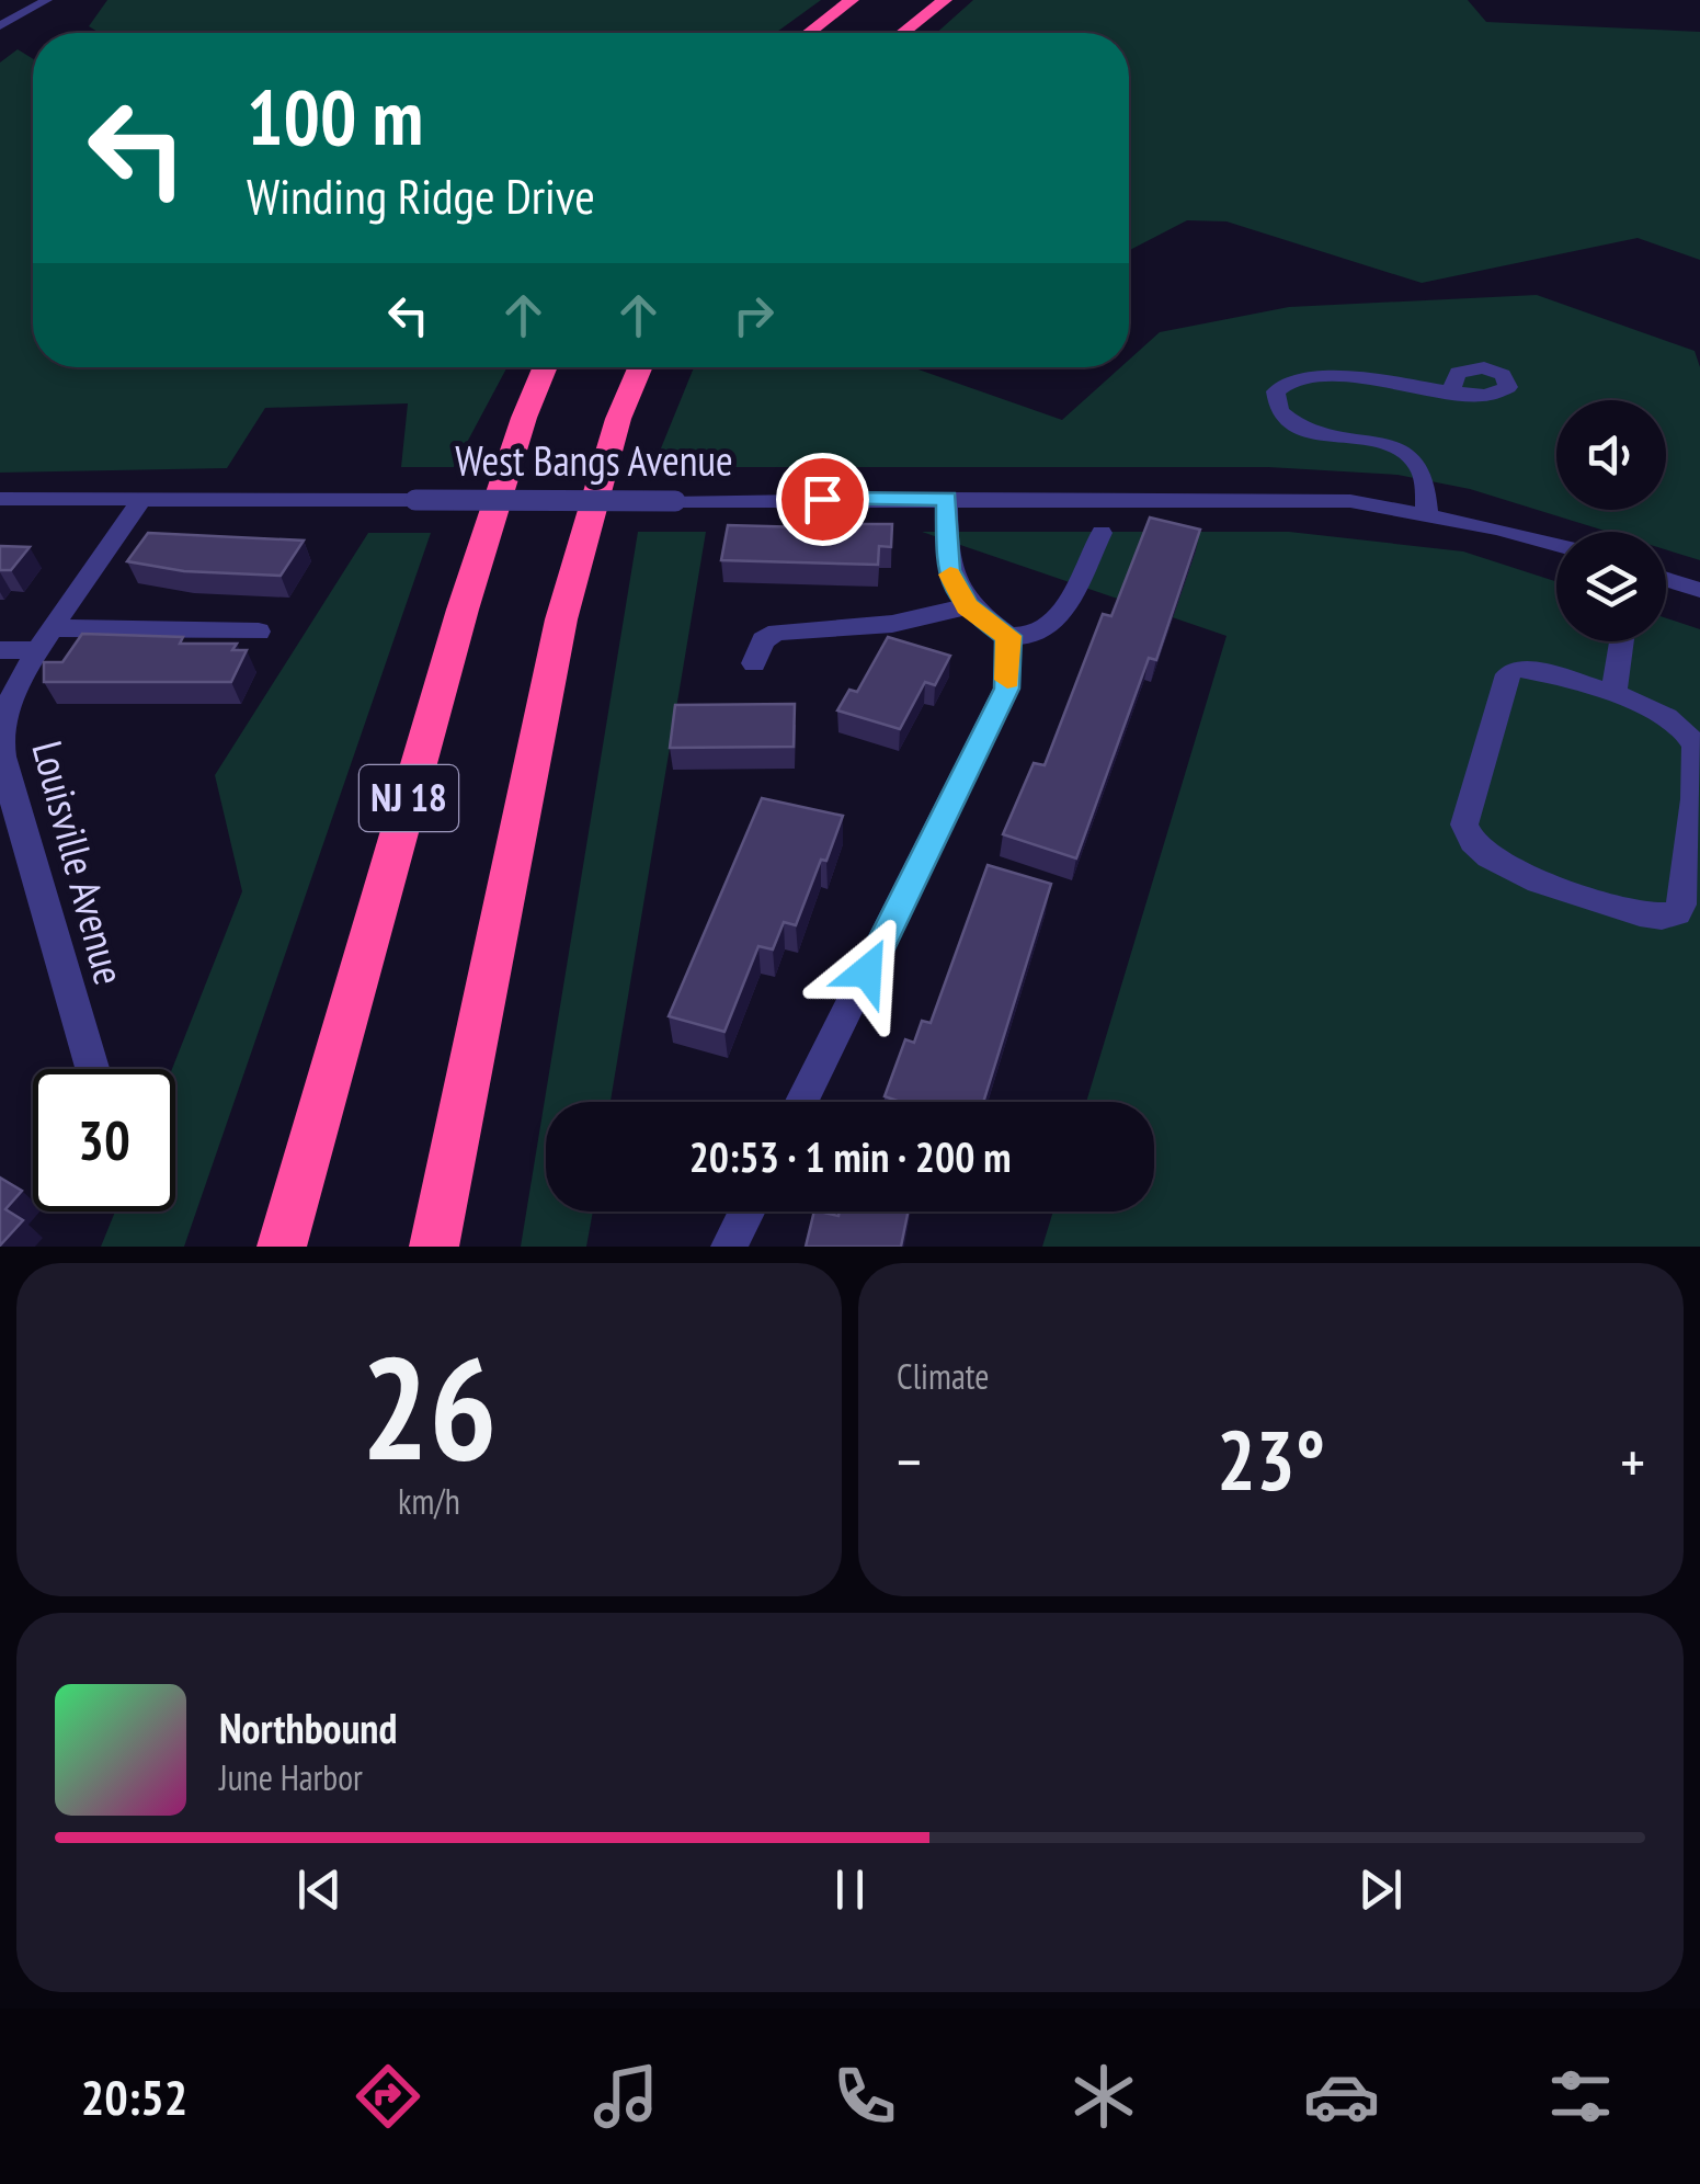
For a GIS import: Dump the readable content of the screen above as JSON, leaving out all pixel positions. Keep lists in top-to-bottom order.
{
  "streets": {
    "highway": ["NJ 18"],
    "street": ["West Bangs Avenue", "Louisville Avenue"]
  },
  "crossings": [
    ["West Bangs Avenue", "Louisville Avenue"]
  ],
  "page": {
    "turn": ["100 m", "Winding Ridge Drive"],
    "limit": "30",
    "trip": "20:53 · 1 min · 200 m",
    "tile": [
      ["26", "km/h"],
      "Climate"
    ],
    "heat": ["−", "23°", "+"],
    "song": ["Northbound", "June Harbor"],
    "tabs": "20:52"
  }
}
